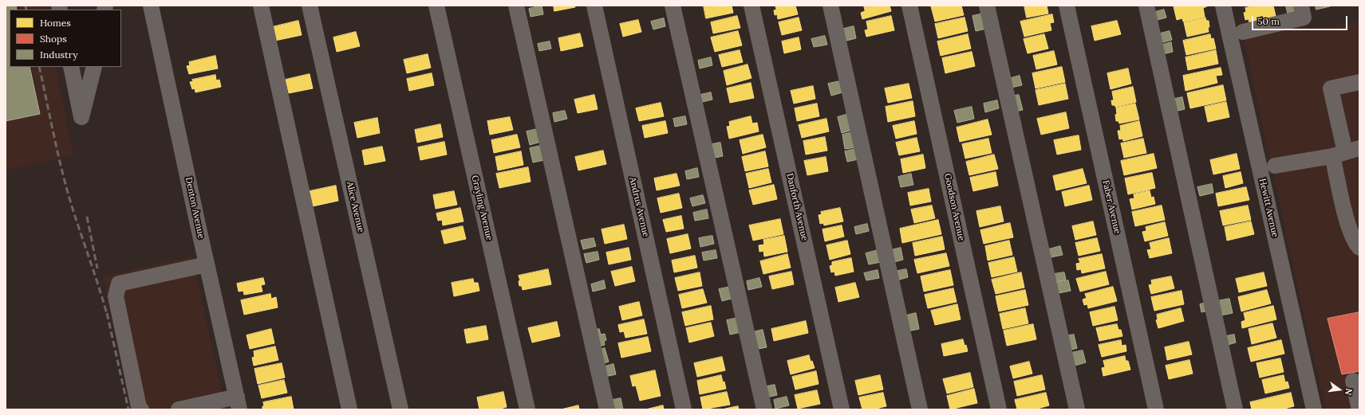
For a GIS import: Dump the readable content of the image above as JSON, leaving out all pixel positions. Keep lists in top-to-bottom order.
{
  "streets": {
    "street": [
      "Alice Avenue",
      "Andrus Avenue",
      "Danforth Avenue",
      "Goodson Avenue",
      "Faber Avenue",
      "Denton Avenue",
      "Grayling Avenue",
      "Hewitt Avenue"
    ]
  },
  "legend": ["Homes", "Shops", "Industry"],
  "scale_bar": "50 m",
  "north": "right"
}
